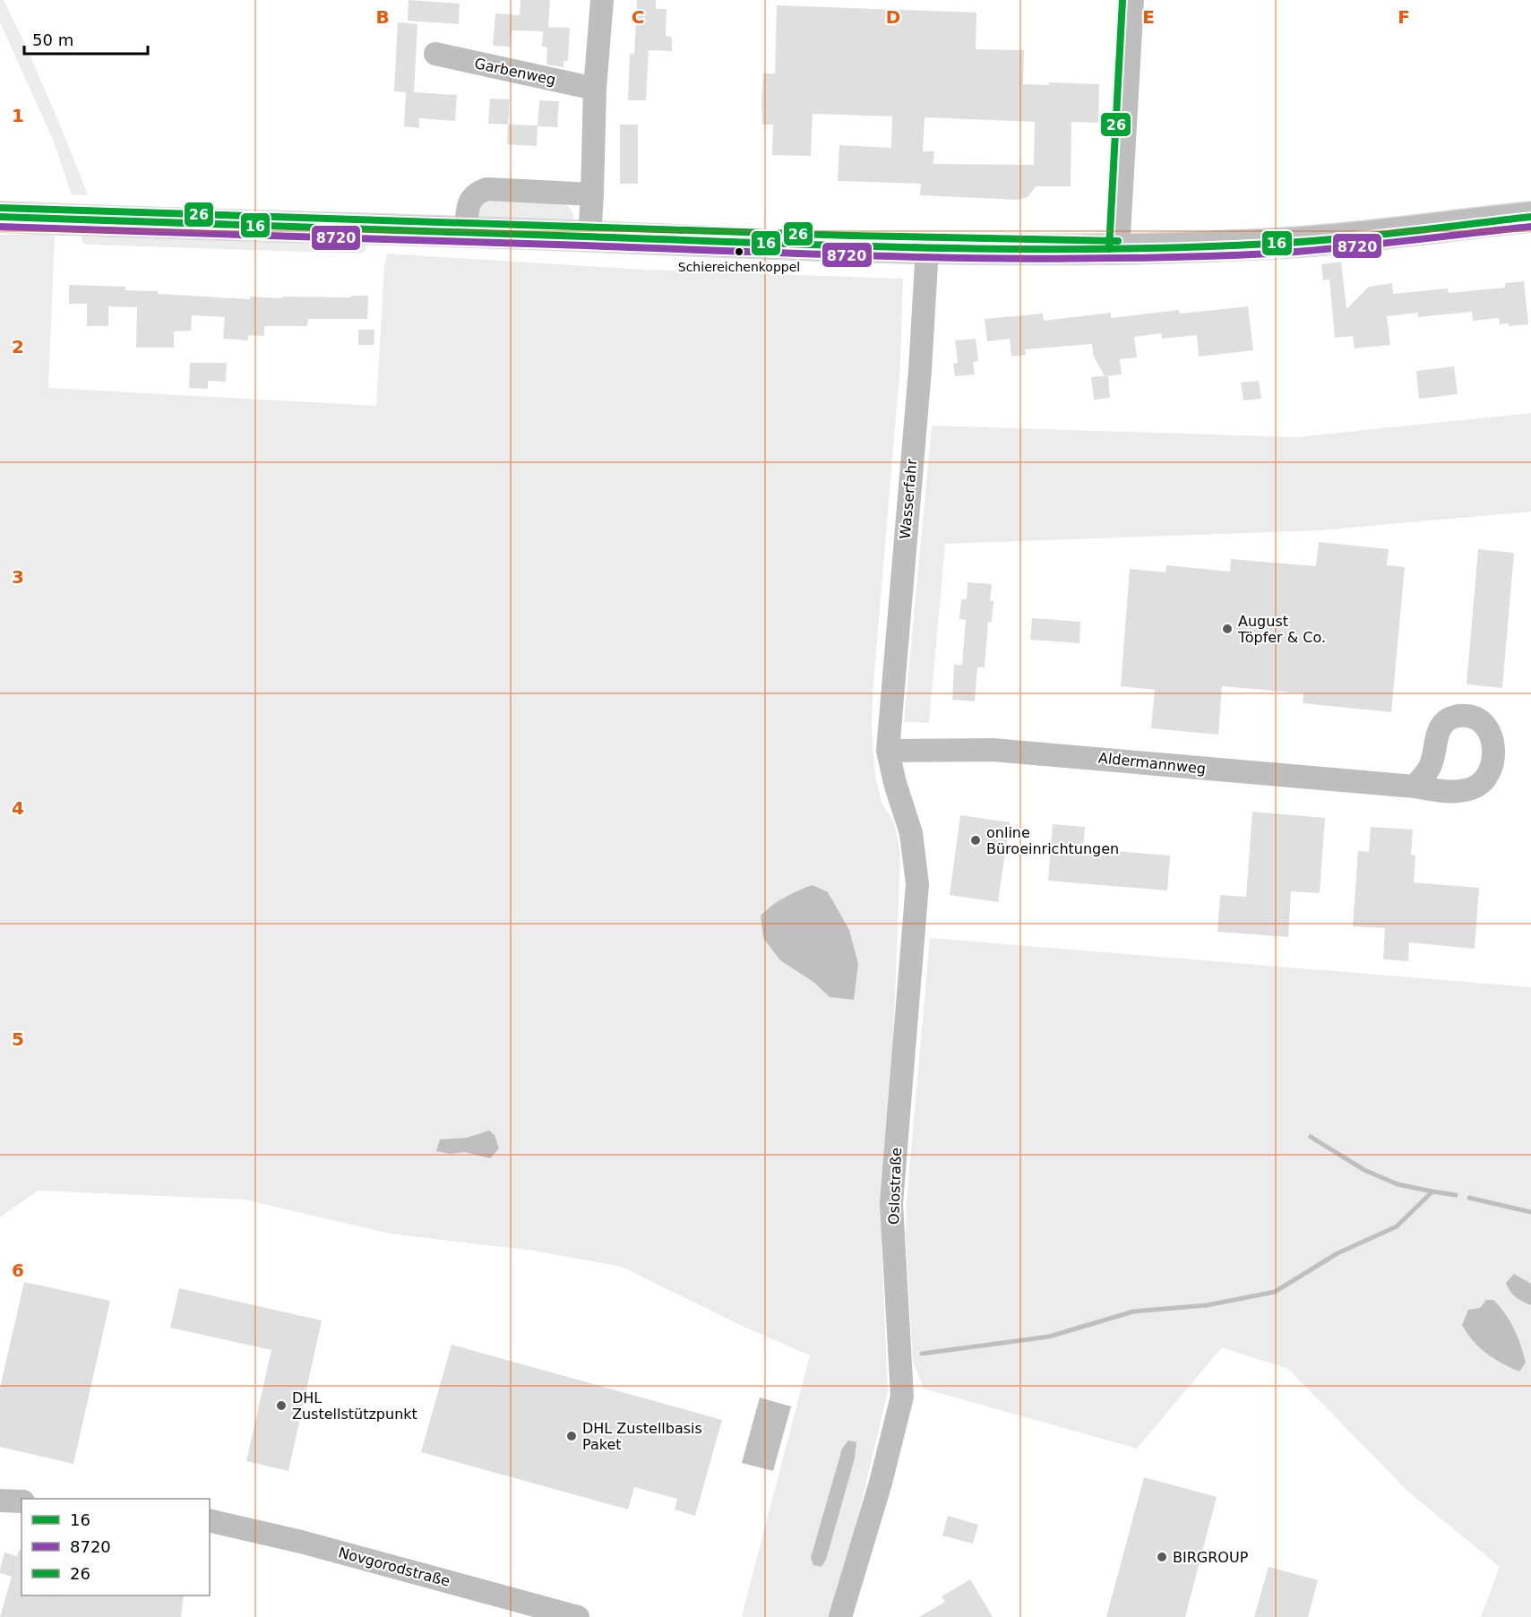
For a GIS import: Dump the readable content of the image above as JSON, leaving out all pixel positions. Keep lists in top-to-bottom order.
{
  "streets": {
    "street": [
      "Garbenweg",
      "Wasserfahr",
      "Aldermannweg",
      "Oslostraße",
      "Novgorodstraße"
    ]
  },
  "crossings": [
    ["Wasserfahr", "Aldermannweg"],
    ["Wasserfahr", "Oslostraße"],
    ["Aldermannweg", "Oslostraße"]
  ],
  "places": [
    "Schiereichenkoppel",
    "August Töpfer & Co.",
    "online Büroeinrichtungen",
    "DHL Zustellstützpunkt",
    "DHL Zustellbasis Paket",
    "BIRGROUP"
  ],
  "lines": ["transit line 26", "transit line 16", "transit line 8720"],
  "legend": ["16", "8720", "26"],
  "scale_bar": "50 m",
  "grid": {
    "columns": [
      "B",
      "C",
      "D",
      "E",
      "F"
    ],
    "rows": [
      "1",
      "2",
      "3",
      "4",
      "5",
      "6"
    ]
  }
}
